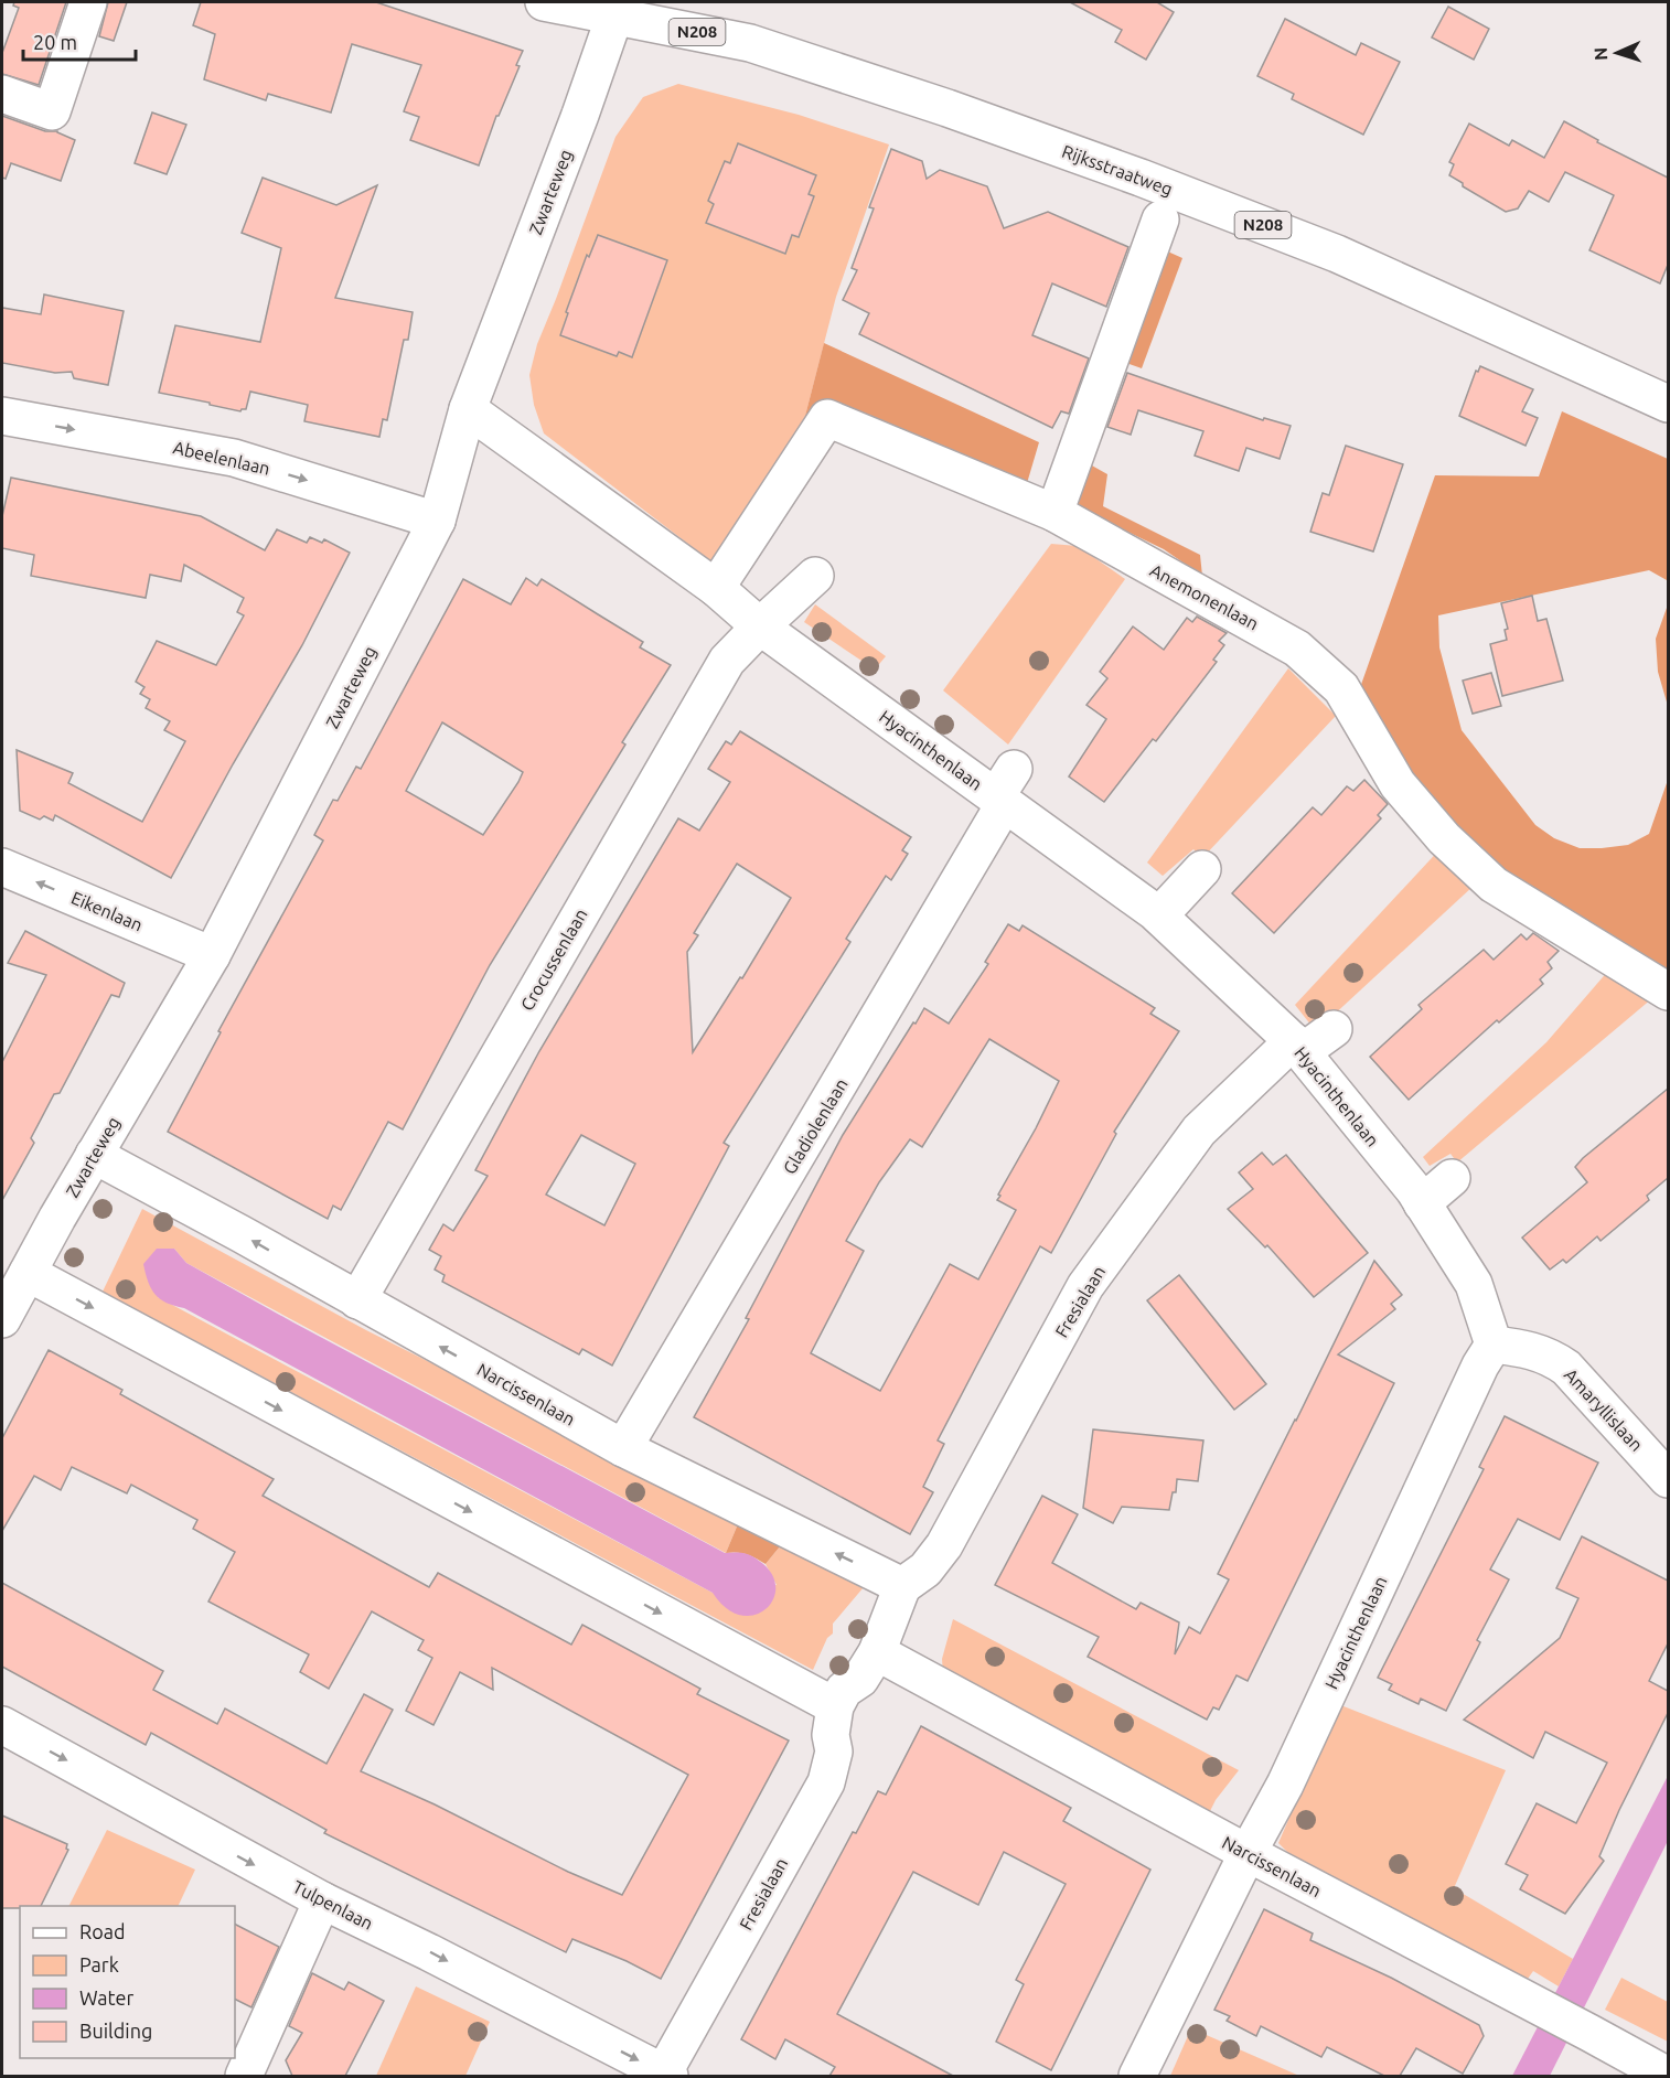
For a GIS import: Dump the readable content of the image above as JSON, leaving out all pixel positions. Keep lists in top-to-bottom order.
{
  "streets": {
    "street": [
      "N208",
      "Rijksstraatweg",
      "Zwarteweg",
      "Abeelenlaan",
      "Anemonenlaan",
      "Hyacinthenlaan",
      "Eikenlaan",
      "Crocussenlaan",
      "Gladiolenlaan",
      "Fresialaan",
      "Narcissenlaan",
      "Amaryllislaan",
      "Tulpenlaan"
    ]
  },
  "crossings": [
    ["Rijksstraatweg", "Zwarteweg"],
    ["Zwarteweg", "Abeelenlaan"],
    ["Zwarteweg", "Hyacinthenlaan"],
    ["Zwarteweg", "Eikenlaan"],
    ["Zwarteweg", "Narcissenlaan"],
    ["Anemonenlaan", "Hyacinthenlaan"],
    ["Hyacinthenlaan", "Crocussenlaan"],
    ["Hyacinthenlaan", "Gladiolenlaan"],
    ["Hyacinthenlaan", "Fresialaan"],
    ["Hyacinthenlaan", "Narcissenlaan"],
    ["Hyacinthenlaan", "Amaryllislaan"],
    ["Crocussenlaan", "Narcissenlaan"],
    ["Gladiolenlaan", "Narcissenlaan"],
    ["Fresialaan", "Narcissenlaan"],
    ["Fresialaan", "Tulpenlaan"]
  ],
  "one_way": ["Abeelenlaan", "Eikenlaan", "Tulpenlaan"],
  "legend": [
    "Road",
    "Park",
    "Water",
    "Building"
  ],
  "scale_bar": "20 m",
  "north": "left"
}
